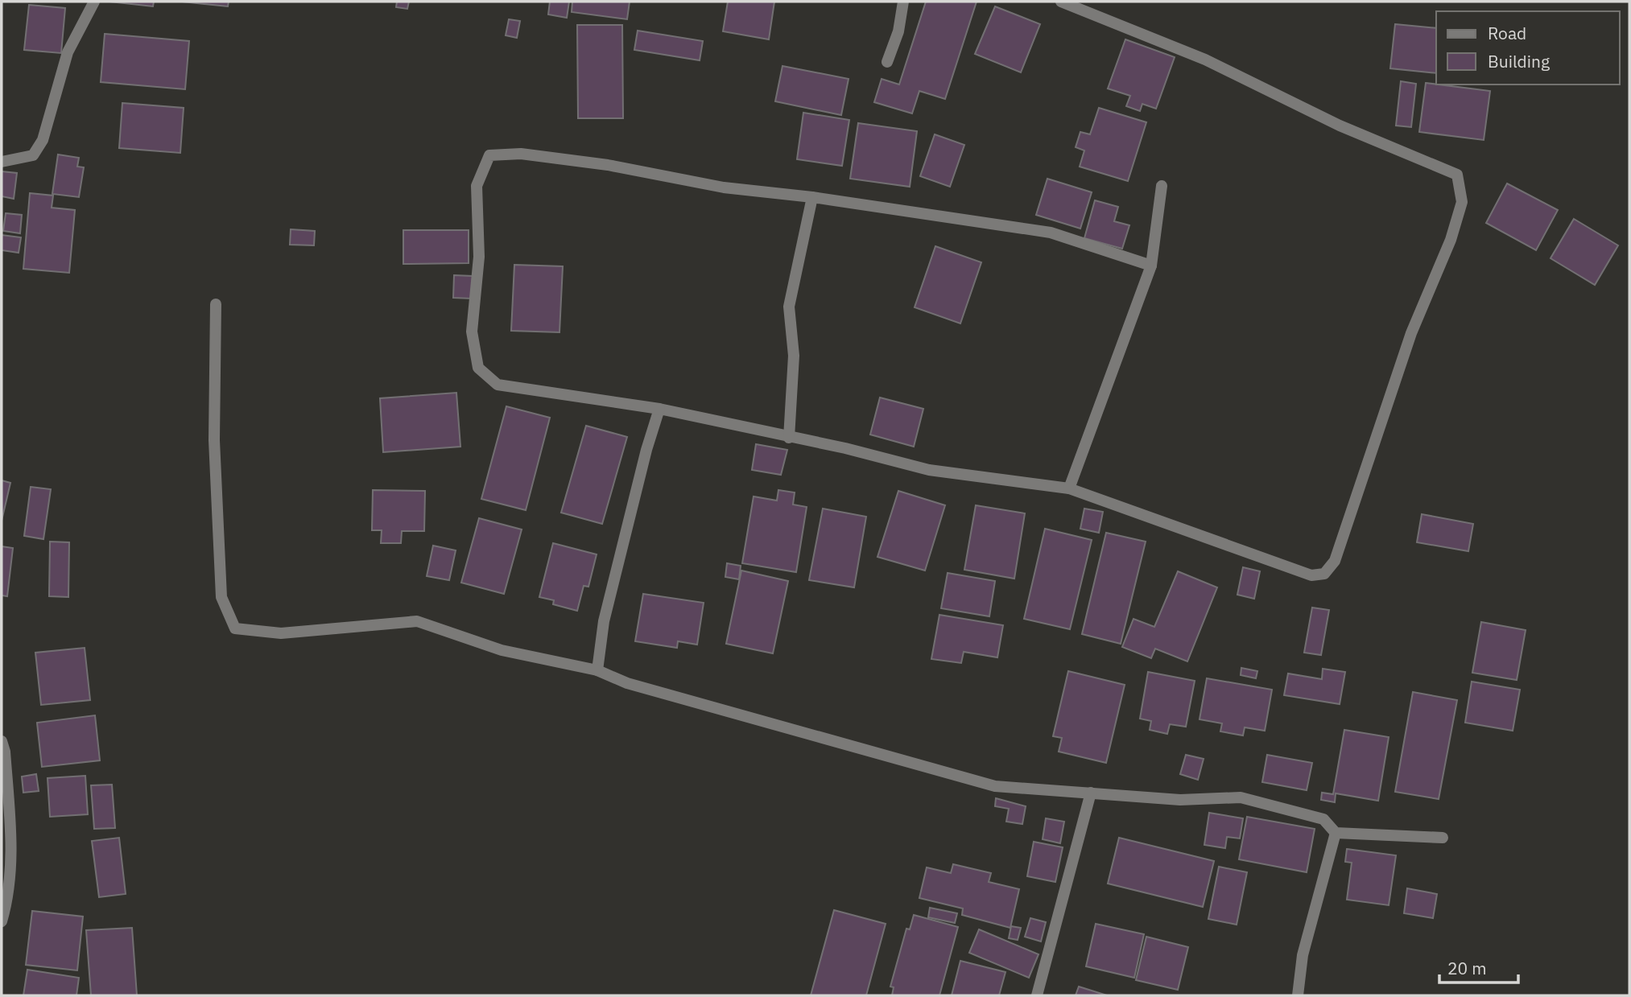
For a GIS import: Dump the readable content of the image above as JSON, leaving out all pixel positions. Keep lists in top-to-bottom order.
{
  "legend": ["Road", "Building"],
  "scale_bar": "20 m"
}
